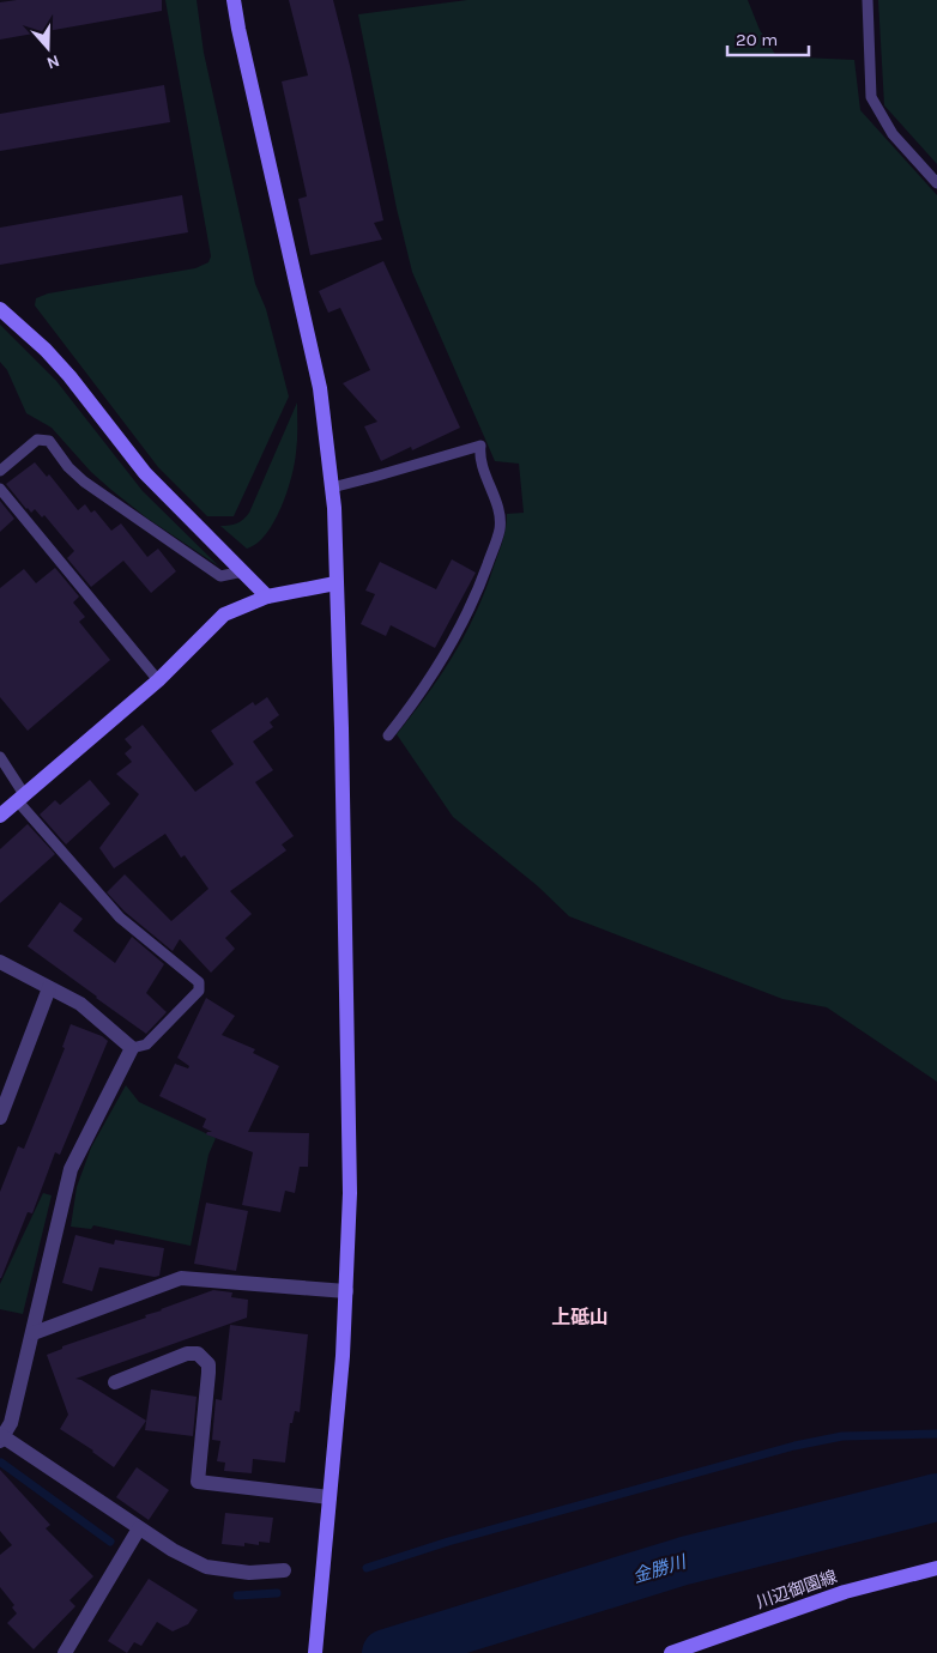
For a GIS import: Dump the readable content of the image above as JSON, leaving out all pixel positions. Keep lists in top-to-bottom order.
{
  "streets": {
    "street": ["川辺御園線"]
  },
  "districts": ["上砥山"],
  "water": ["金勝川"],
  "scale_bar": "20 m",
  "north": "bottom"
}
